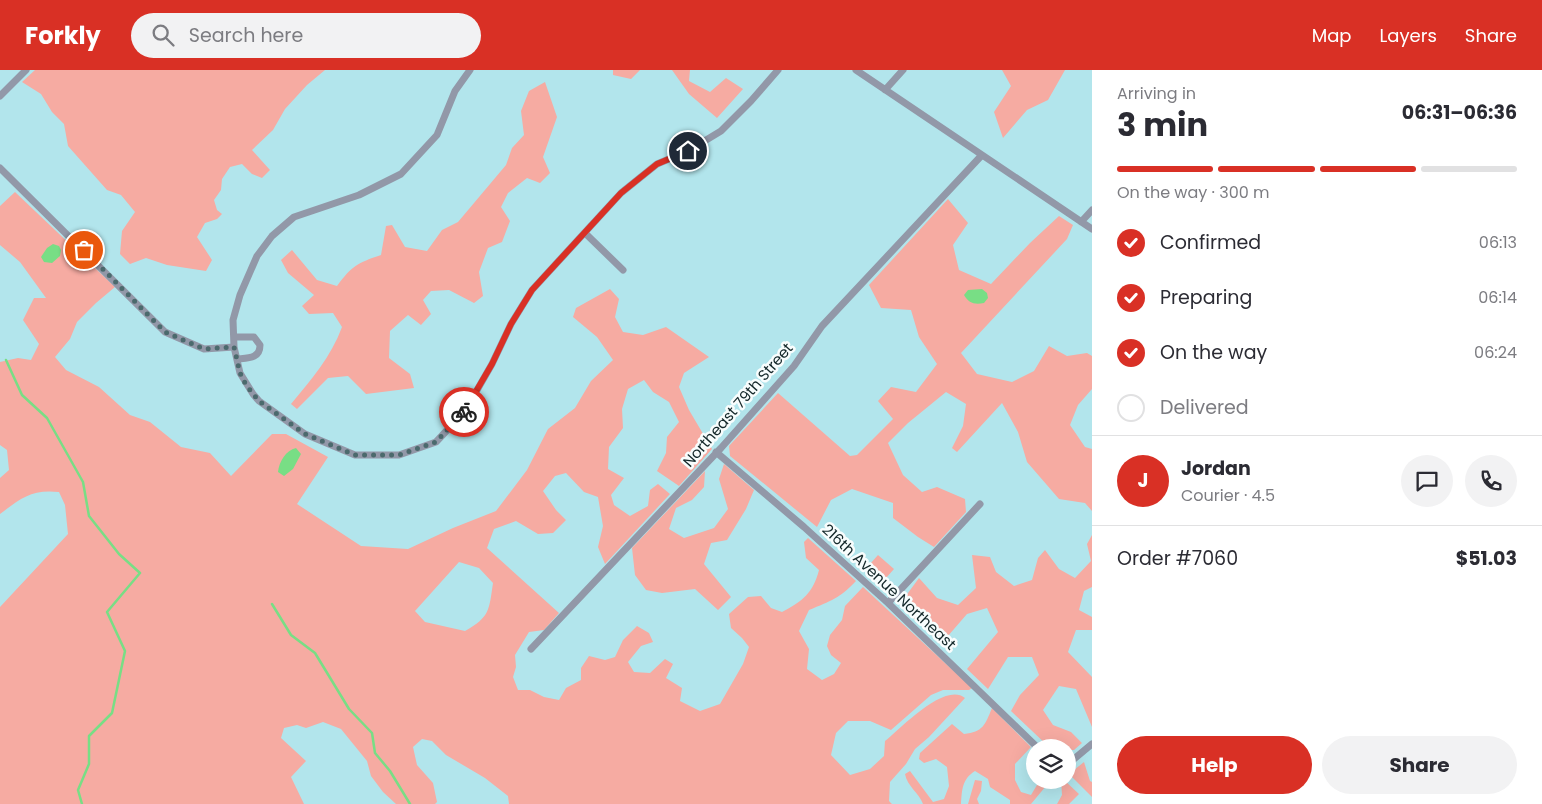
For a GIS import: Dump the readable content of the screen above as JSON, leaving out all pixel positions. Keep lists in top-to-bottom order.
{
  "streets": {
    "street": ["Northeast 79th Street", "216th Avenue Northeast"]
  },
  "crossings": [
    ["Northeast 79th Street", "216th Avenue Northeast"]
  ],
  "page": {
    "header": "Forkly",
    "search": "Search here",
    "nav": ["Map", "Layers", "Share"],
    "heading": ["3 min", "Arriving in", "06:31–06:36"],
    "panel": [
      "Jordan",
      "Courier · 4.5",
      "Order #7060",
      "$51.03"
    ],
    "bar": "On the way · 300 m",
    "list": [
      ["Confirmed", "06:13"],
      ["Preparing", "06:14"],
      ["On the way", "06:24"],
      "Delivered"
    ],
    "round": "J",
    "buttons": ["Help", "Share"]
  }
}
